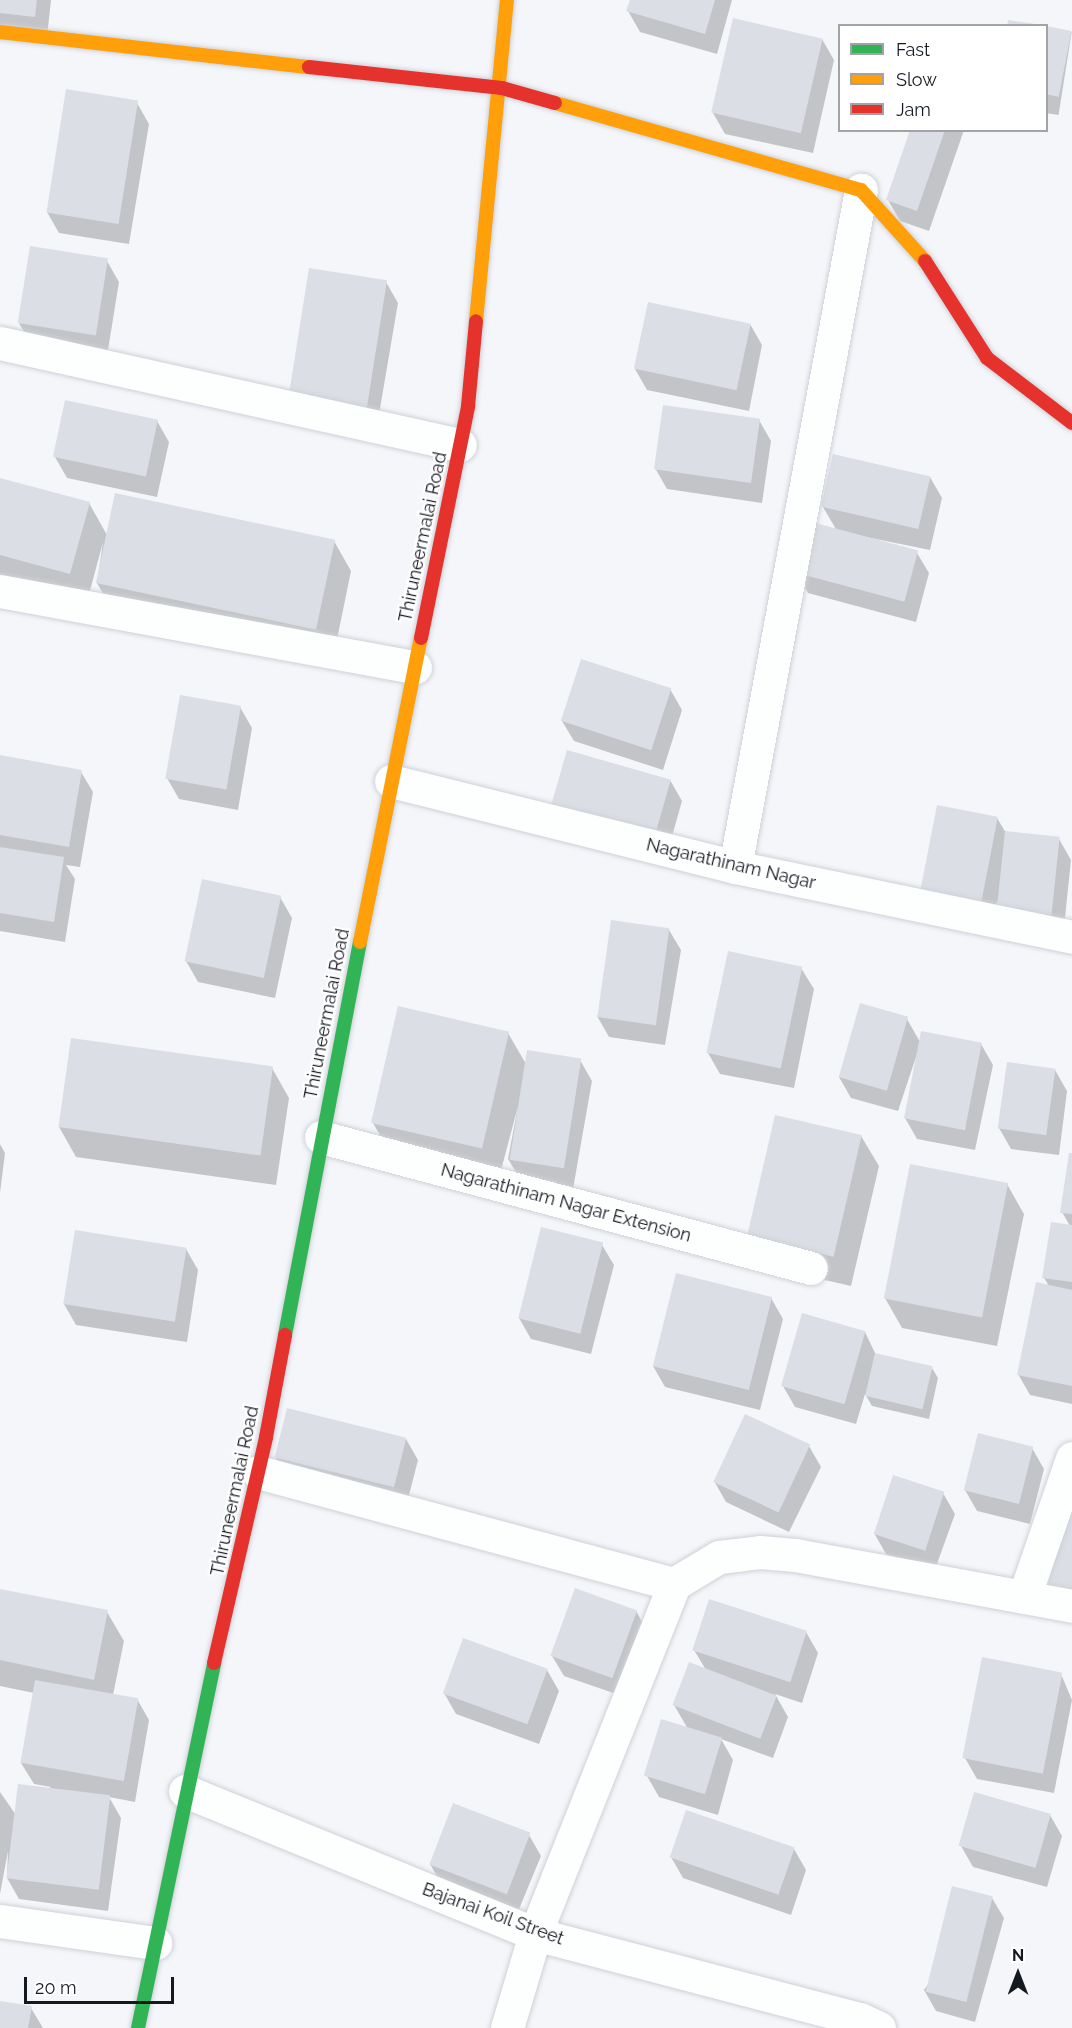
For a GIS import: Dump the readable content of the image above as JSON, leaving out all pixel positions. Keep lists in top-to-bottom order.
{
  "streets": {
    "street": [
      "Thiruneermalai Road",
      "Nagarathinam Nagar",
      "Nagarathinam Nagar Extension",
      "Bajanai Koil Street"
    ]
  },
  "crossings": [
    ["Thiruneermalai Road", "Nagarathinam Nagar"],
    ["Thiruneermalai Road", "Nagarathinam Nagar Extension"],
    ["Thiruneermalai Road", "Bajanai Koil Street"]
  ],
  "legend": ["Fast", "Slow", "Jam"],
  "scale_bar": "20 m",
  "north": "top"
}
